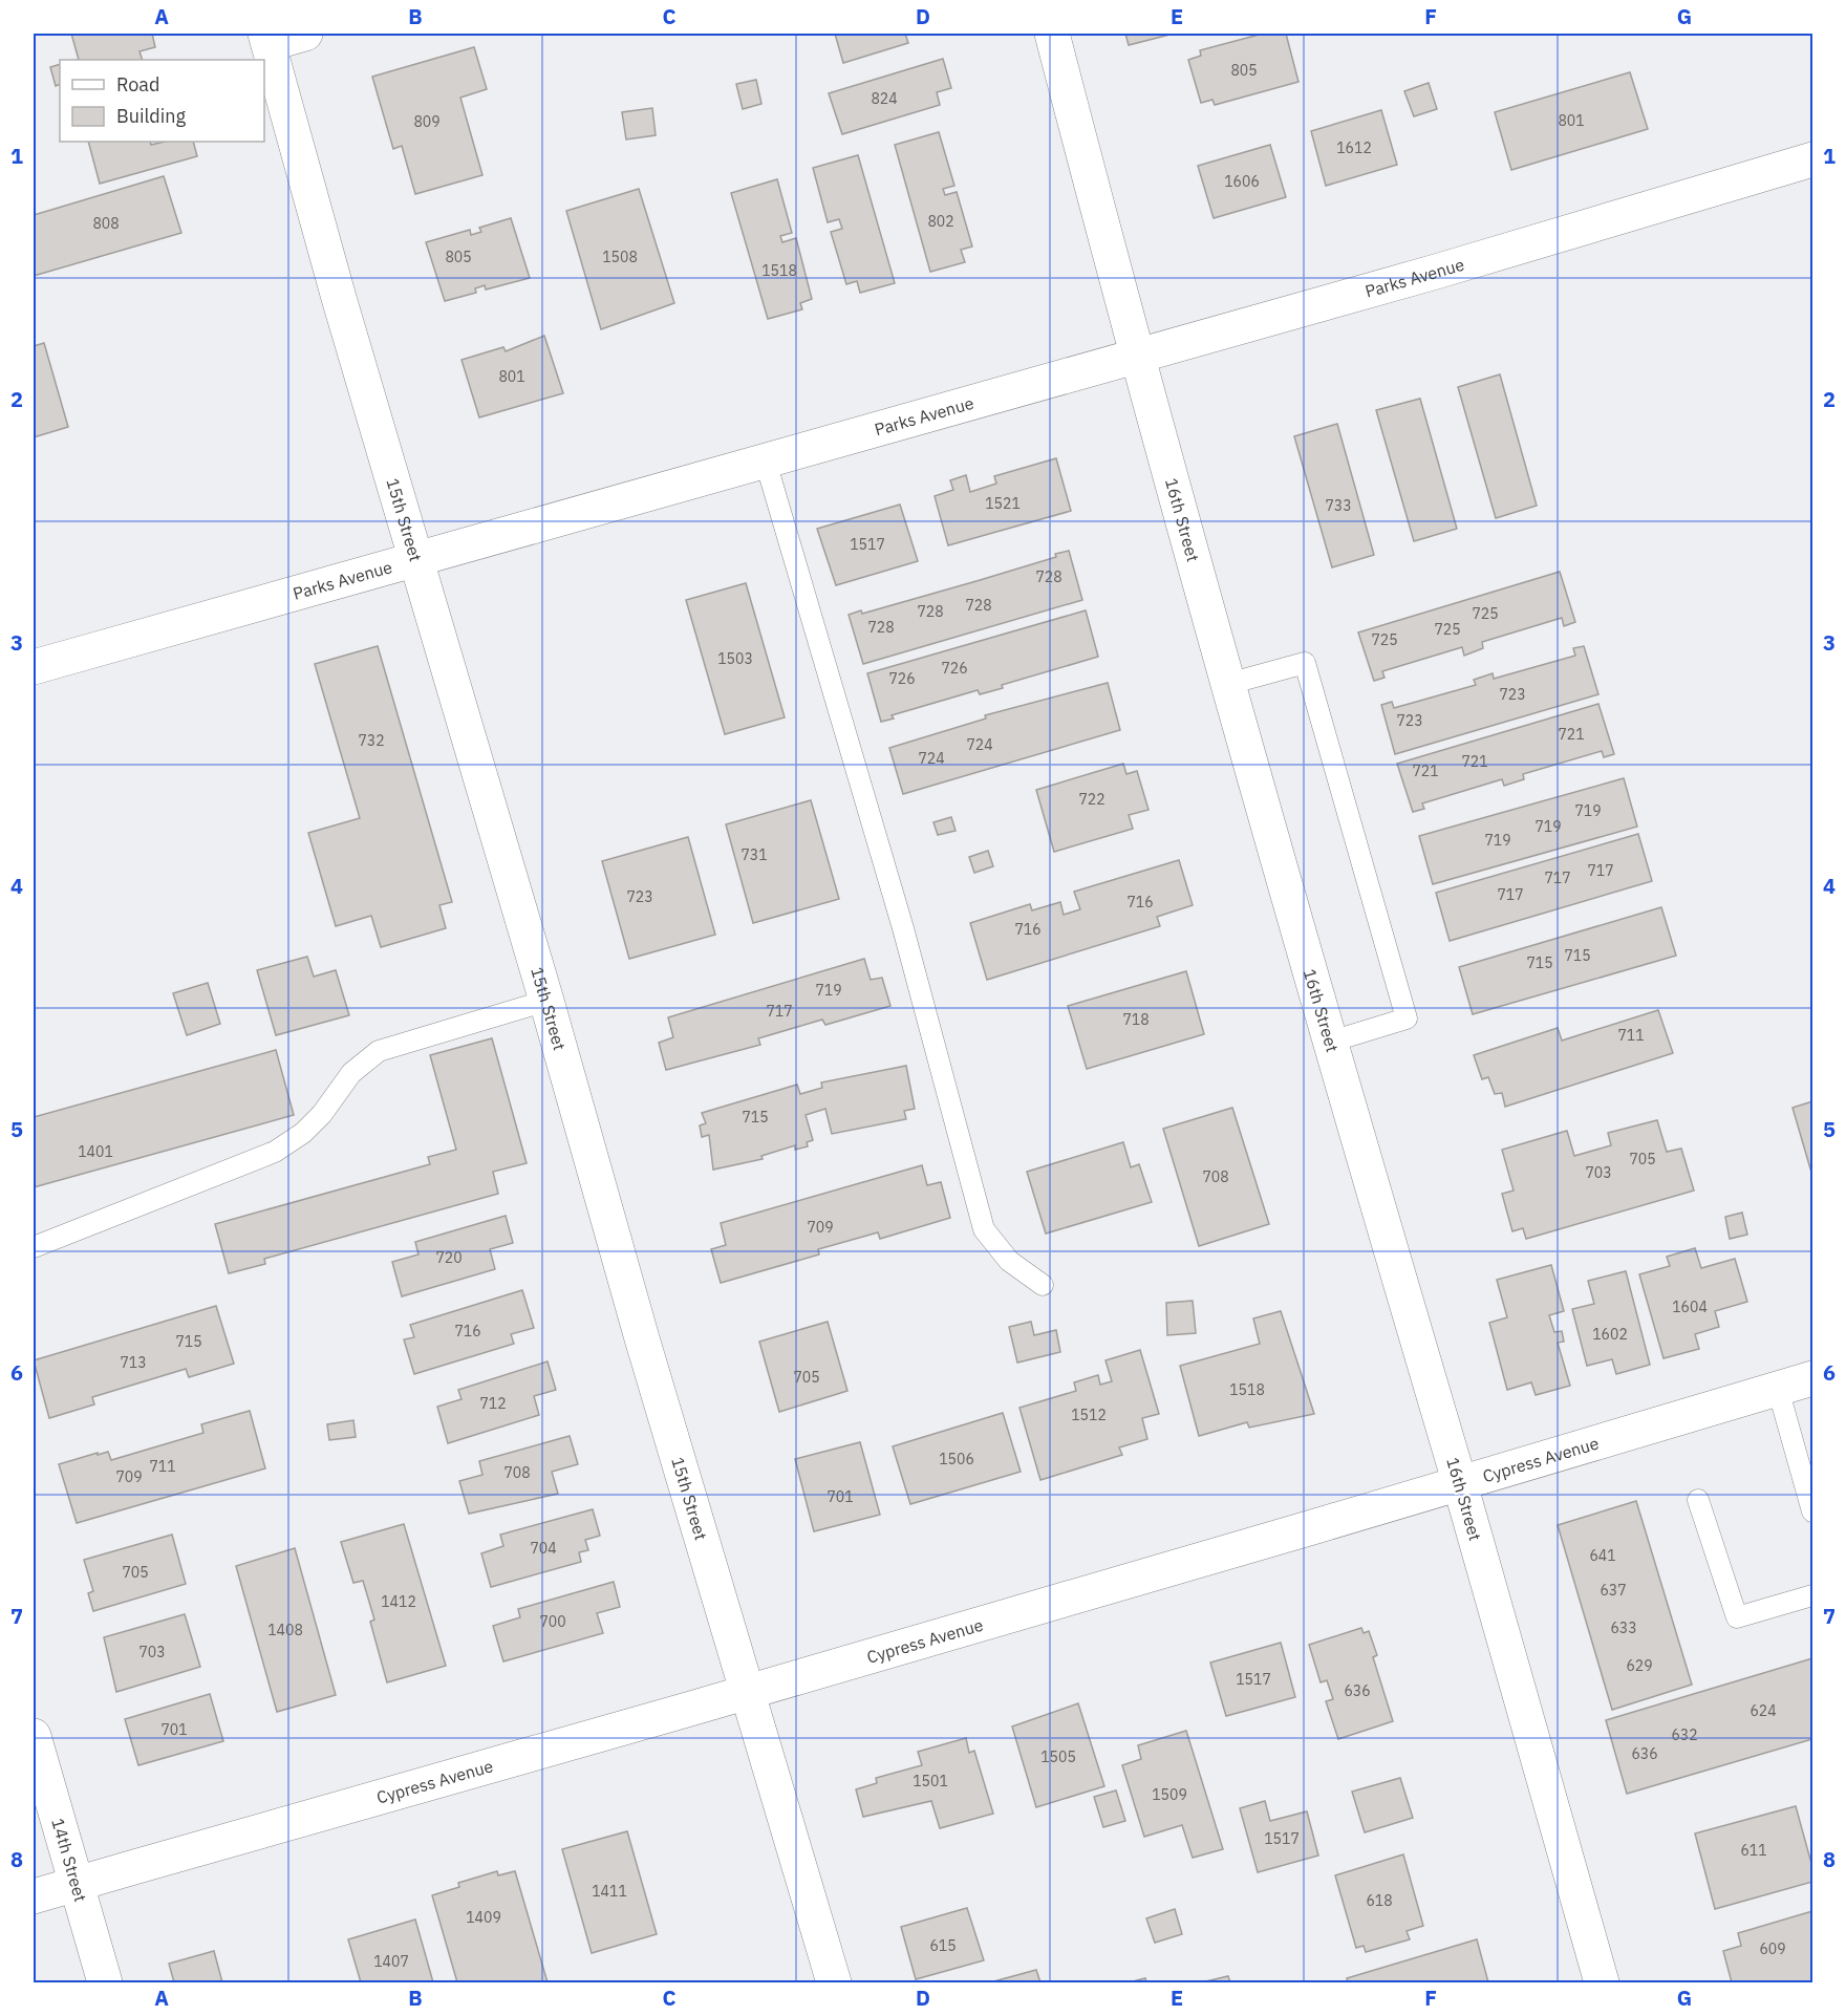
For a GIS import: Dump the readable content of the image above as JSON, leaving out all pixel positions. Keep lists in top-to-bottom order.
{
  "streets": {
    "street": [
      "Parks Avenue",
      "15th Street",
      "16th Street",
      "Cypress Avenue",
      "14th Street"
    ]
  },
  "crossings": [
    ["Parks Avenue", "15th Street"],
    ["Parks Avenue", "16th Street"],
    ["15th Street", "Cypress Avenue"],
    ["16th Street", "Cypress Avenue"],
    ["Cypress Avenue", "14th Street"]
  ],
  "house_numbers": [
    "805",
    "824",
    "801",
    "809",
    "1612",
    "1606",
    "802",
    "808",
    "805",
    "1508",
    "1518",
    "801",
    "1521",
    "733",
    "1517",
    "728",
    "728",
    "728",
    "725",
    "728",
    "725",
    "725",
    "1503",
    "726",
    "726",
    "723",
    "723",
    "721",
    "732",
    "724",
    "724",
    "721",
    "721",
    "722",
    "719",
    "719",
    "719",
    "731",
    "717",
    "717",
    "717",
    "723",
    "716",
    "716",
    "715",
    "715",
    "719",
    "717",
    "718",
    "711",
    "715",
    "1401",
    "705",
    "703",
    "708",
    "709",
    "720",
    "1604",
    "716",
    "1602",
    "715",
    "713",
    "705",
    "1518",
    "712",
    "1512",
    "1506",
    "711",
    "708",
    "709",
    "701",
    "704",
    "641",
    "705",
    "637",
    "1412",
    "700",
    "633",
    "1408",
    "703",
    "629",
    "1517",
    "636",
    "624",
    "701",
    "632",
    "636",
    "1505",
    "1501",
    "1509",
    "1517",
    "611",
    "1411",
    "618",
    "1409",
    "615",
    "609",
    "1407"
  ],
  "legend": ["Road", "Building"],
  "grid": {
    "columns": [
      "A",
      "B",
      "C",
      "D",
      "E",
      "F",
      "G"
    ],
    "rows": [
      "1",
      "2",
      "3",
      "4",
      "5",
      "6",
      "7",
      "8"
    ]
  }
}
